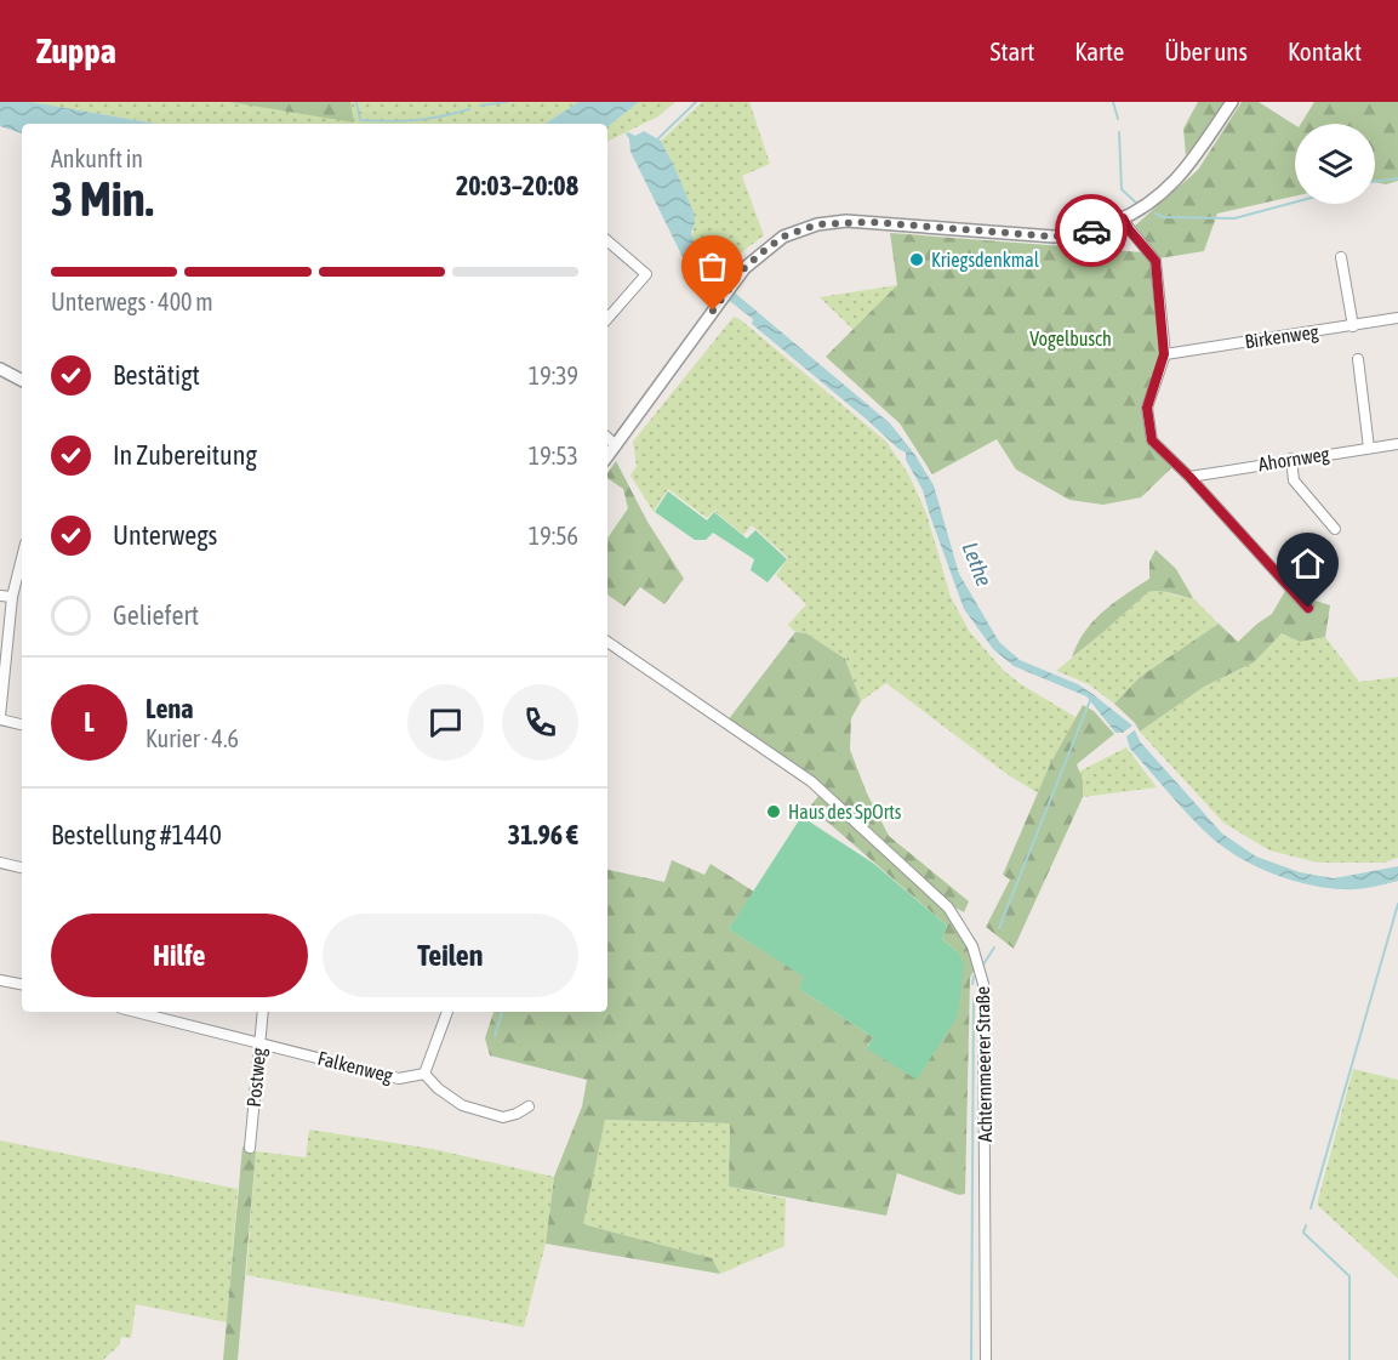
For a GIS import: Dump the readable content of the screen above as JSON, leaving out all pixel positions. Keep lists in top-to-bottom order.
{
  "streets": {
    "street": [
      "Birkenweg",
      "Ahornweg",
      "Achternmeerer Straße",
      "Falkenweg",
      "Postweg"
    ]
  },
  "crossings": [
    ["Falkenweg", "Postweg"]
  ],
  "water": ["Lethe"],
  "parks": ["Vogelbusch"],
  "places": ["Kriegsdenkmal", "Haus des SpOrts"],
  "page": {
    "header": "Zuppa",
    "nav": [
      "Start",
      "Karte",
      "Über uns",
      "Kontakt"
    ],
    "heading": ["3 Min.", "Ankunft in", "20:03–20:08"],
    "panel": [
      "Lena",
      "Kurier · 4.6",
      "Bestellung #1440",
      "31.96 €"
    ],
    "bar": "Unterwegs · 400 m",
    "list": [
      ["Bestätigt", "19:39"],
      ["In Zubereitung", "19:53"],
      ["Unterwegs", "19:56"],
      "Geliefert"
    ],
    "round": "L",
    "buttons": ["Hilfe", "Teilen"]
  }
}
